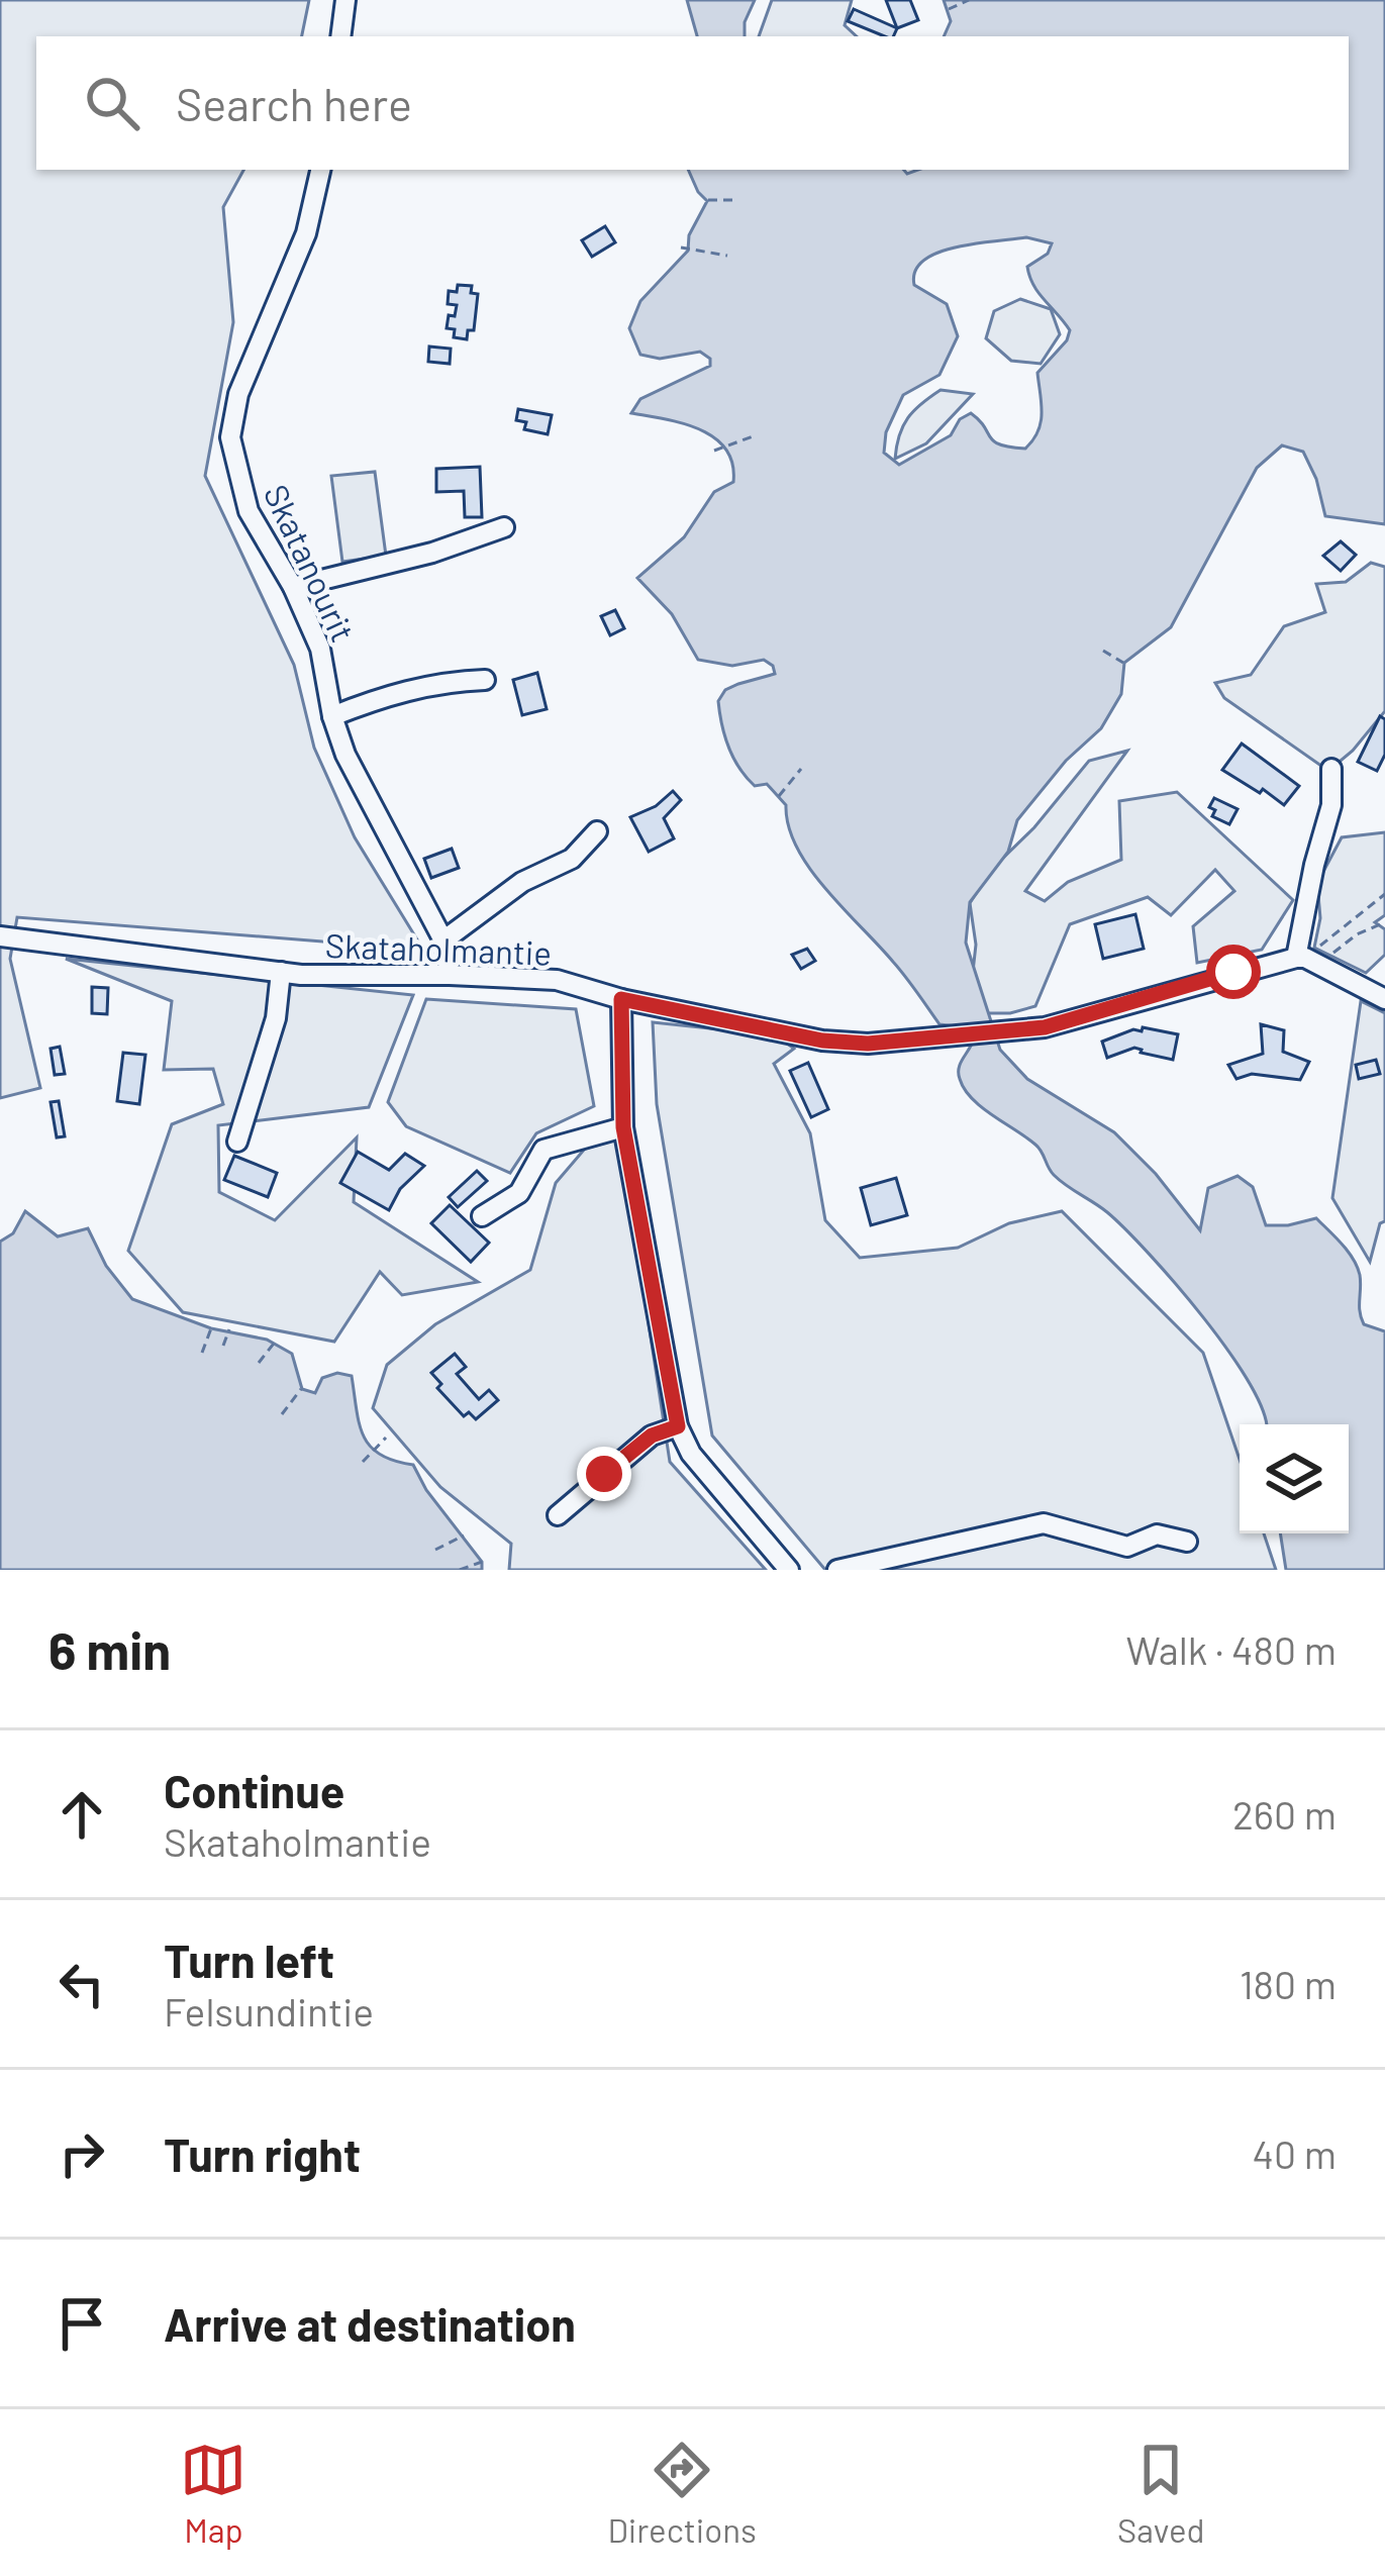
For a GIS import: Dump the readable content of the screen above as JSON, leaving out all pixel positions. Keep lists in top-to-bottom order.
{
  "streets": {
    "street": ["Skatanourit", "Skataholmantie"]
  },
  "crossings": [
    ["Skatanourit", "Skataholmantie"]
  ],
  "page": {
    "search": "Search here",
    "heading": ["6 min", "Walk · 480 m"],
    "list": [
      ["Continue", "Skataholmantie", "260 m"],
      ["Turn left", "Felsundintie", "180 m"],
      ["Turn right", "40 m"],
      "Arrive at destination"
    ],
    "nav": ["Map", "Directions", "Saved"]
  }
}
